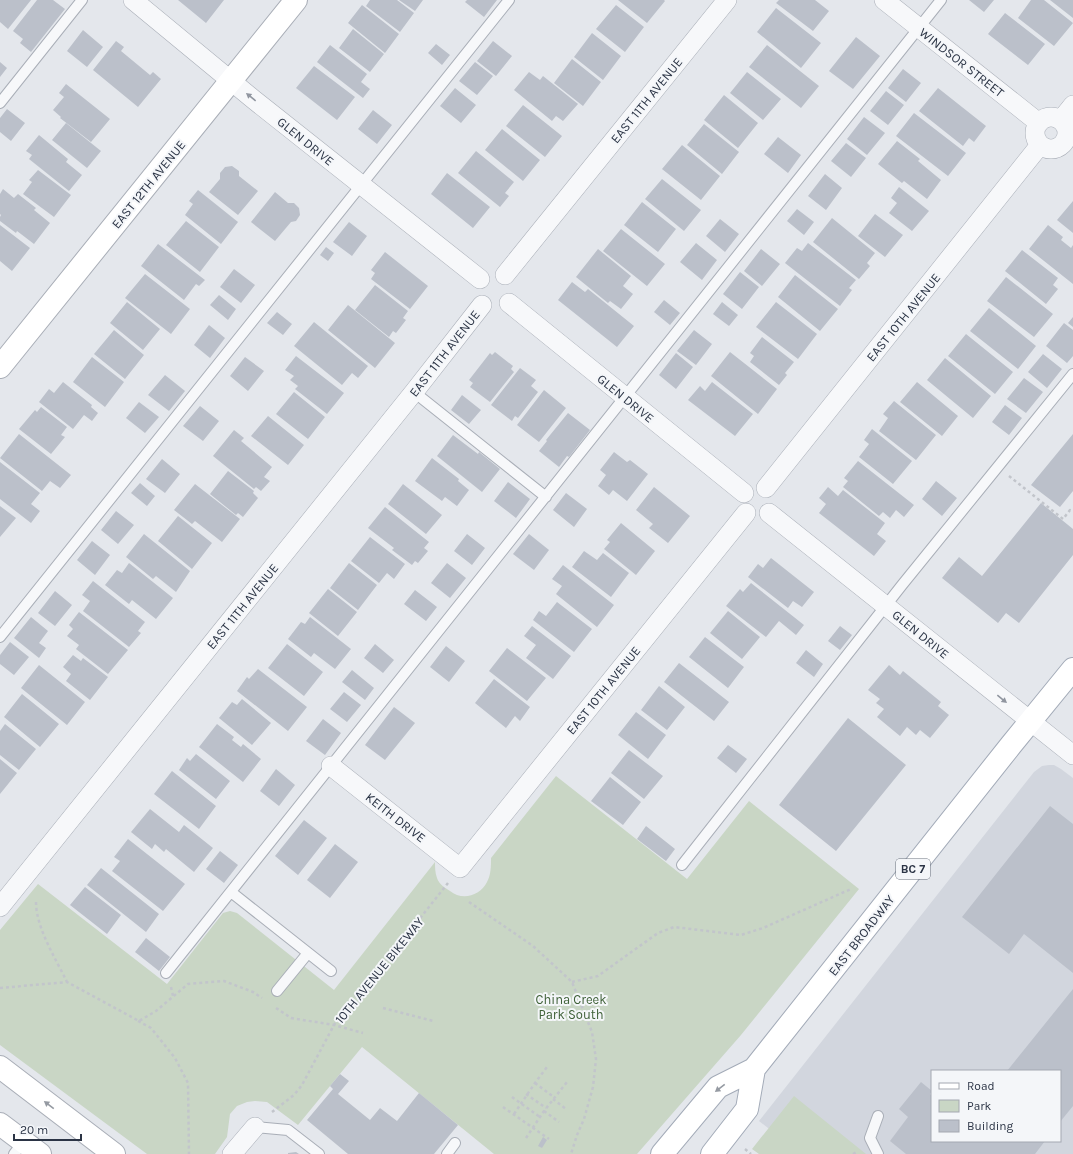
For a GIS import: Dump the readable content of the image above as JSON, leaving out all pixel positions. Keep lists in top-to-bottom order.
{
  "streets": {
    "main road": ["EAST 12TH AVENUE", "BC 7", "EAST BROADWAY"],
    "street": [
      "WINDSOR STREET",
      "EAST 11TH AVENUE",
      "GLEN DRIVE",
      "EAST 10TH AVENUE",
      "KEITH DRIVE"
    ],
    "path": ["10TH AVENUE BIKEWAY"]
  },
  "crossings": [
    ["WINDSOR STREET", "EAST 10TH AVENUE"],
    ["EAST 11TH AVENUE", "GLEN DRIVE"],
    ["GLEN DRIVE", "EAST 12TH AVENUE"],
    ["GLEN DRIVE", "EAST 10TH AVENUE"],
    ["GLEN DRIVE", "EAST BROADWAY"],
    ["EAST 10TH AVENUE", "KEITH DRIVE"],
    ["EAST 10TH AVENUE", "10TH AVENUE BIKEWAY"],
    ["KEITH DRIVE", "10TH AVENUE BIKEWAY"]
  ],
  "parks": ["China Creek Park South"],
  "legend": ["Road", "Park", "Building"],
  "scale_bar": "20 m"
}
